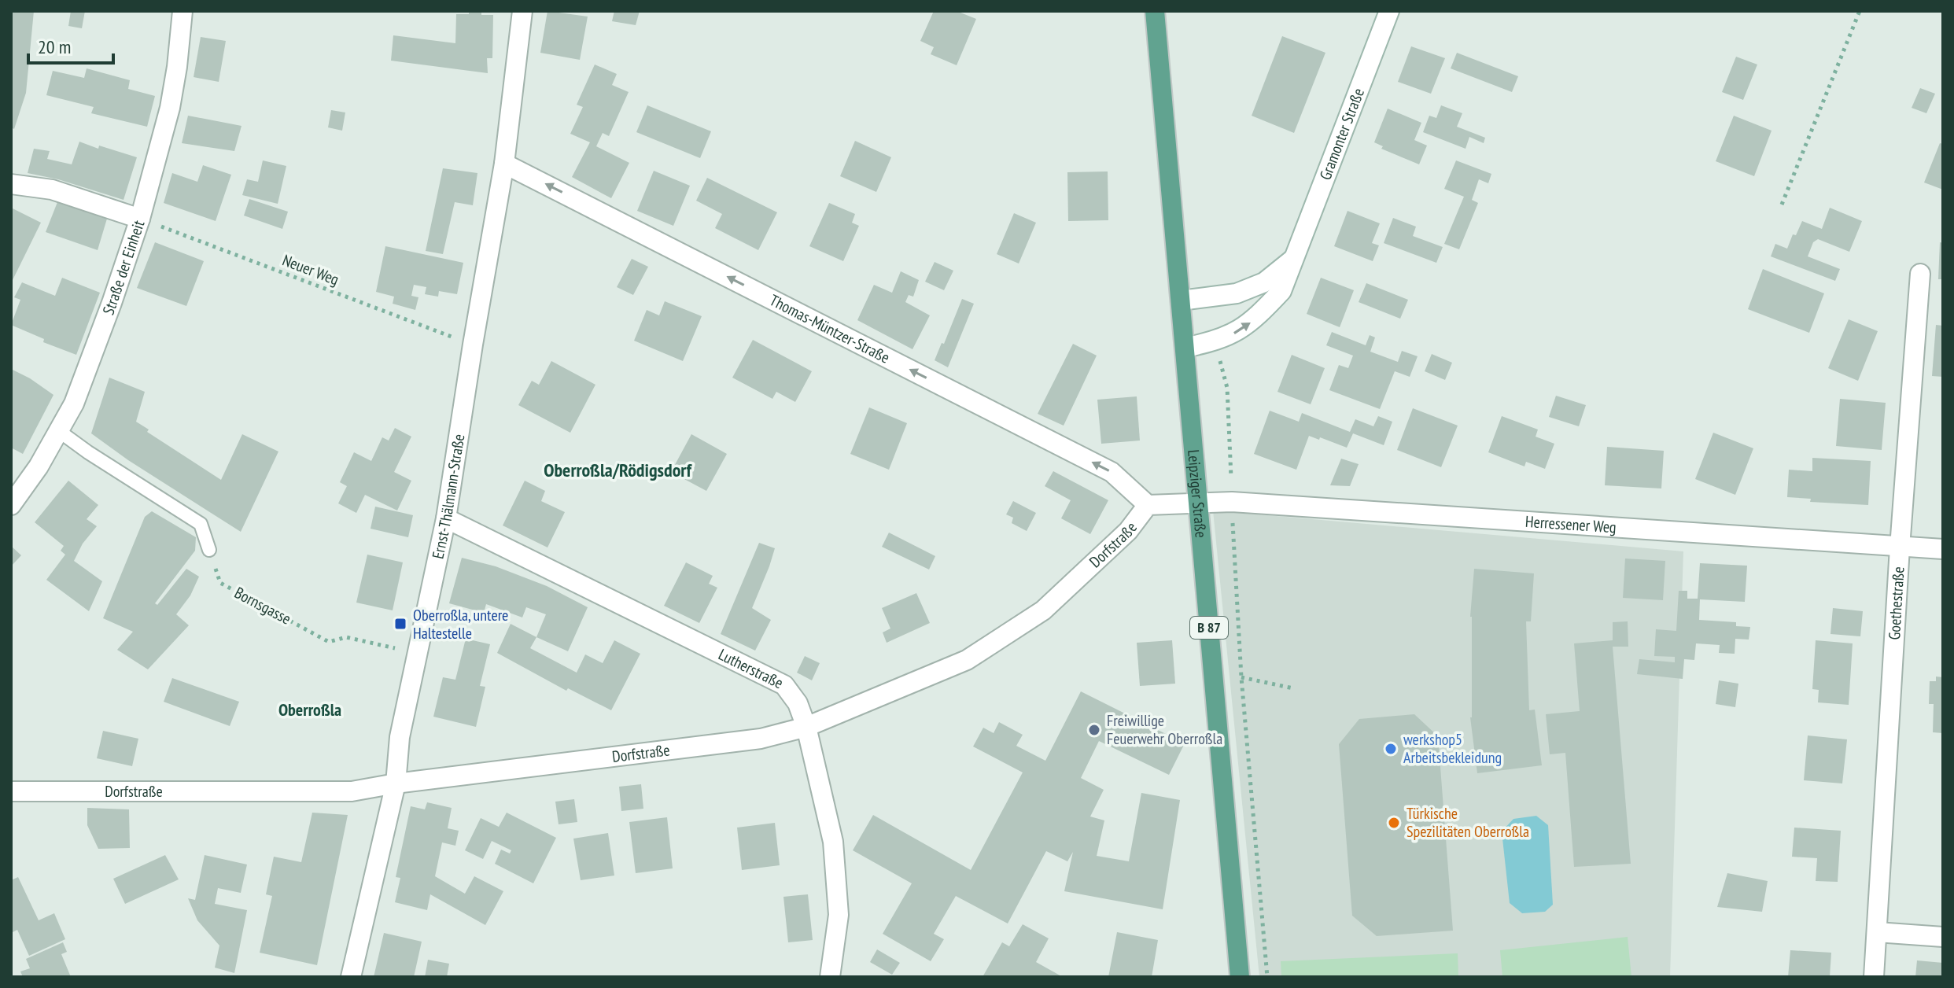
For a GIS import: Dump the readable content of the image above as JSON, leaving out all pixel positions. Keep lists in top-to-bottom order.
{
  "streets": {
    "main road": ["Leipziger Straße", "B 87"],
    "street": [
      "Gramonter Straße",
      "Straße der Einheit",
      "Thomas-Müntzer-Straße",
      "Ernst-Thälmann-Straße",
      "Herressener Weg",
      "Dorfstraße",
      "Goethestraße",
      "Lutherstraße"
    ],
    "path": ["Neuer Weg", "Bornsgasse"]
  },
  "crossings": [
    ["Gramonter Straße", "Leipziger Straße"],
    ["Straße der Einheit", "Neuer Weg"],
    ["Neuer Weg", "Ernst-Thälmann-Straße"],
    ["Thomas-Müntzer-Straße", "Ernst-Thälmann-Straße"],
    ["Thomas-Müntzer-Straße", "Dorfstraße"],
    ["Leipziger Straße", "Herressener Weg"],
    ["Ernst-Thälmann-Straße", "Dorfstraße"],
    ["Ernst-Thälmann-Straße", "Bornsgasse"],
    ["Ernst-Thälmann-Straße", "Lutherstraße"],
    ["Herressener Weg", "Goethestraße"],
    ["Dorfstraße", "Lutherstraße"]
  ],
  "one_way": ["Thomas-Müntzer-Straße"],
  "districts": ["Oberroßla/Rödigsdorf", "Oberroßla"],
  "places": {
    "transit": ["Oberroßla, untere Haltestelle"],
    "other": ["Freiwillige Feuerwehr Oberroßla", "werkshop5 Arbeitsbekleidung", "Türkische Spezilitäten Oberroßla"]
  },
  "scale_bar": "20 m"
}
